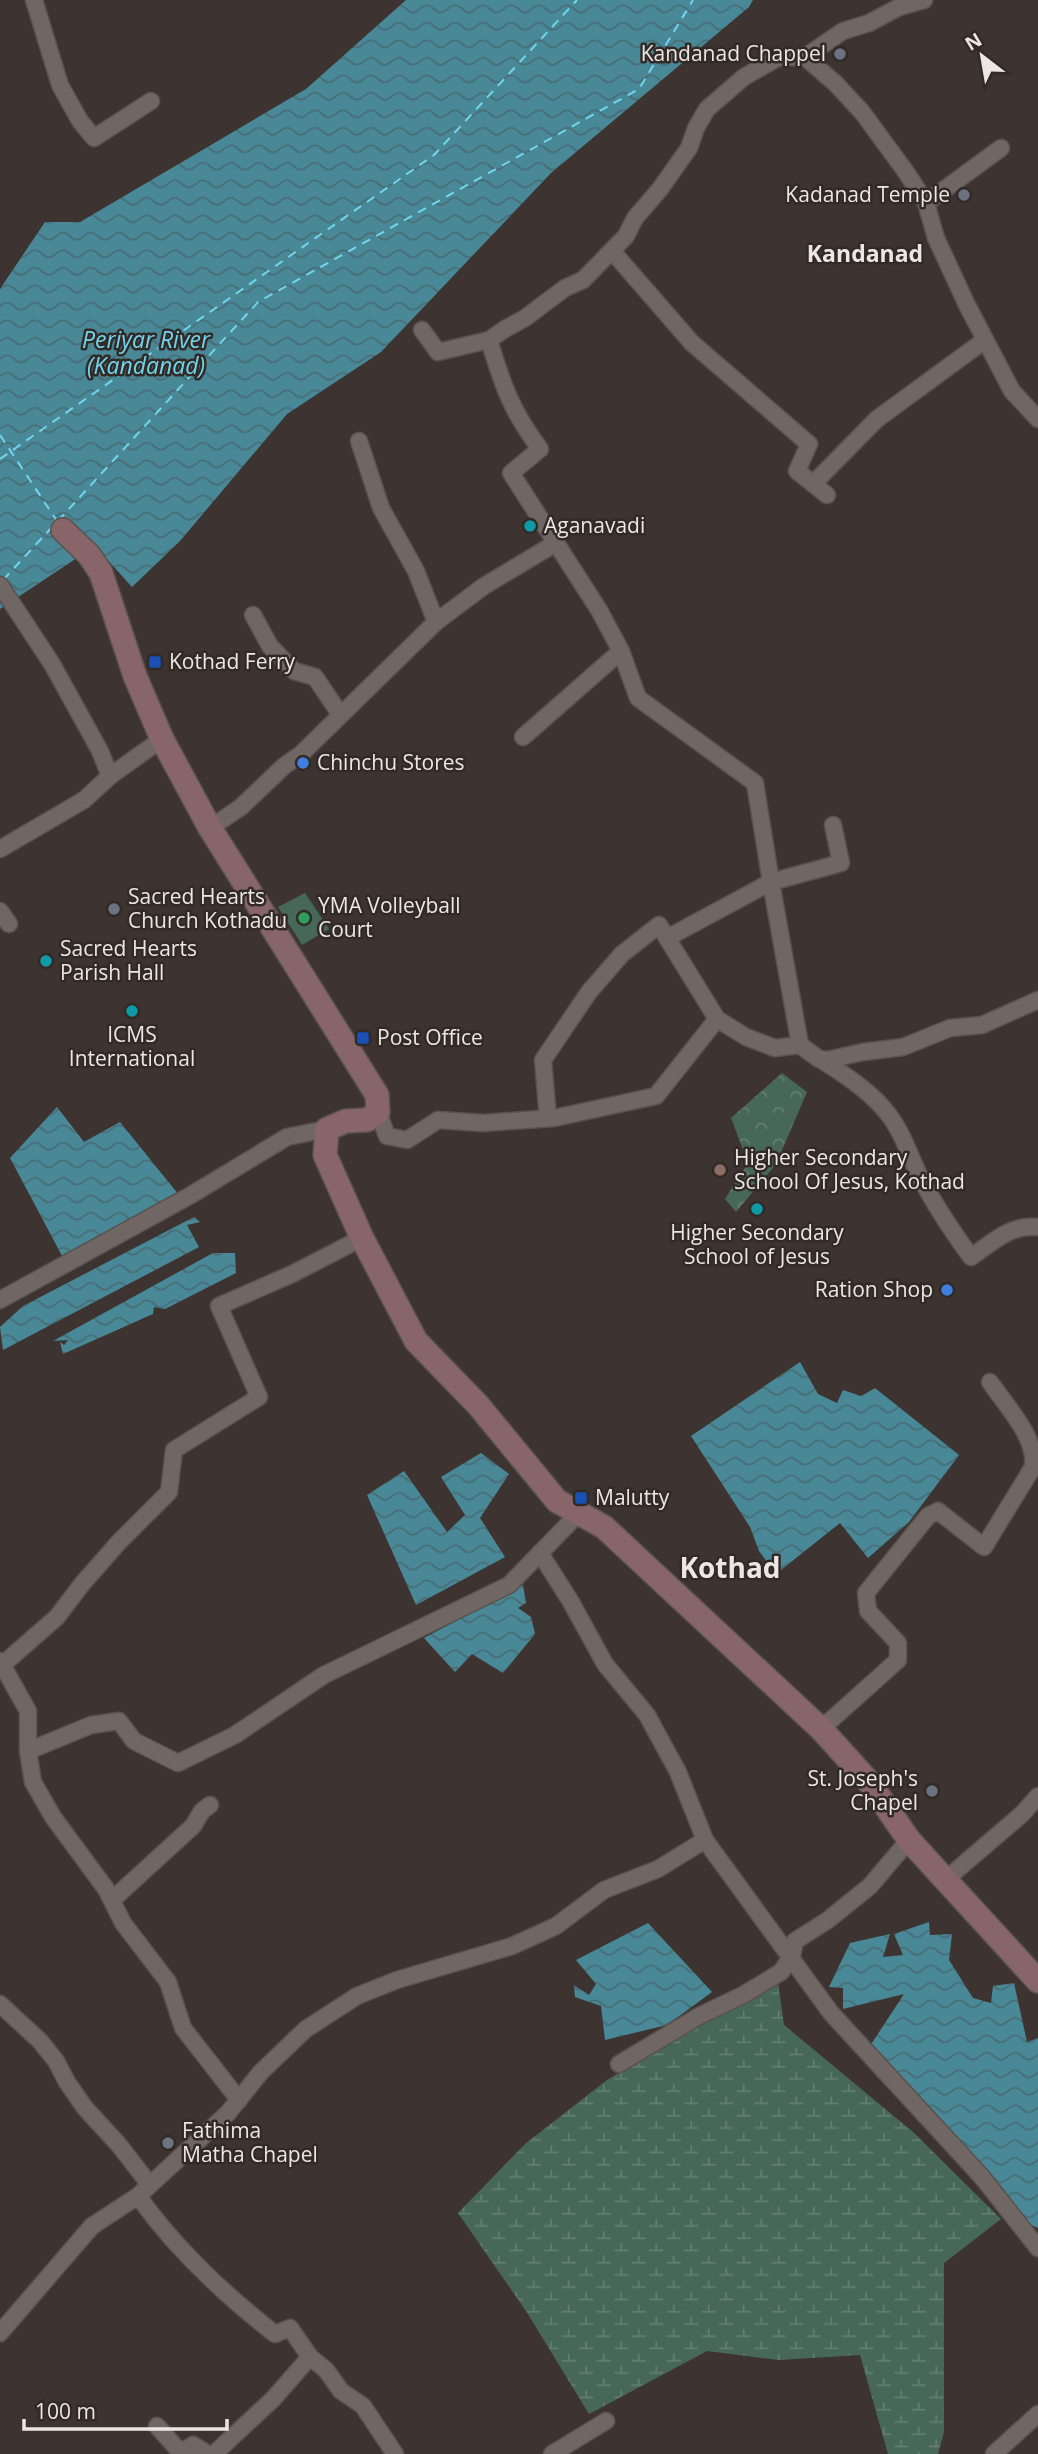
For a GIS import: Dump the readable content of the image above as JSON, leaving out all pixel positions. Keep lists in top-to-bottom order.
{
  "districts": ["Kandanad", "Kothad"],
  "water": ["Periyar River (Kandanad)"],
  "places": {
    "other": [
      "Kandanad Chappel",
      "Kadanad Temple",
      "Aganavadi",
      "Chinchu Stores",
      "Sacred Hearts Church Kothadu",
      "YMA Volleyball Court",
      "Sacred Hearts Parish Hall",
      "ICMS International",
      "Higher Secondary School Of Jesus, Kothad",
      "Higher Secondary School of Jesus",
      "Ration Shop",
      "St. Joseph's Chapel",
      "Fathima Matha Chapel"
    ],
    "transit": ["Kothad Ferry", "Post Office", "Malutty"]
  },
  "scale_bar": "100 m",
  "north": "top left"
}
